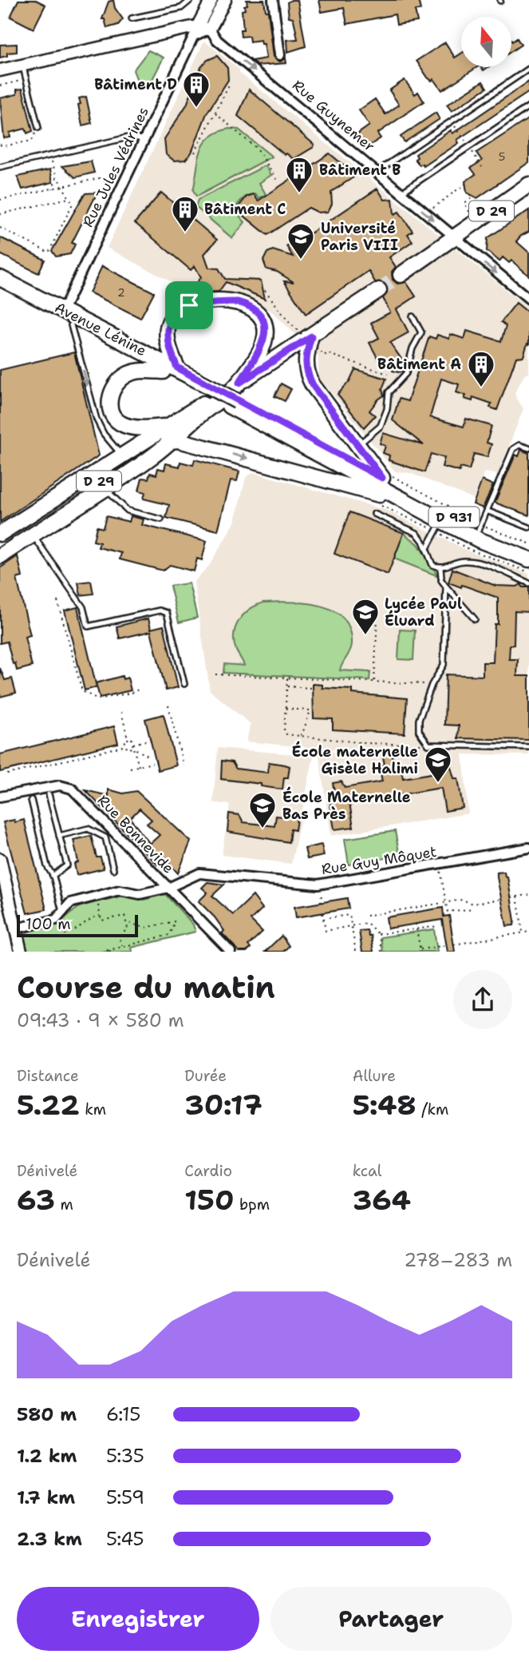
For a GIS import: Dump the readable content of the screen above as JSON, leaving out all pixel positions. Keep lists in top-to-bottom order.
{
  "streets": {
    "main road": ["D 29", "Avenue Lénine", "D 931"],
    "street": [
      "Rue Guynemer",
      "Rue Jules Védrines",
      "Rue Bonnevide",
      "Rue Guy Môquet"
    ]
  },
  "crossings": [
    ["Rue Guynemer", "Rue Jules Védrines"],
    ["Rue Guynemer", "D 29"],
    ["Rue Jules Védrines", "Avenue Lénine"],
    ["Rue Bonnevide", "Rue Guy Môquet"]
  ],
  "one_way": ["Rue Guynemer"],
  "places": {
    "building": [
      "Bâtiment D",
      "Bâtiment B",
      "Bâtiment C",
      "Bâtiment A"
    ],
    "school or university": [
      "Université Paris VIII",
      "Lycée Paul Éluard",
      "École maternelle Gisèle Halimi",
      "École Maternelle Bas Près"
    ]
  },
  "house_numbers": ["5", "2"],
  "scale_bar": "100 m",
  "north": "top",
  "page": {
    "scale": "100 m",
    "heading": ["Course du matin", "09:43 · 9 × 580 m"],
    "stats": [
      ["Distance", "5.22 km"],
      ["Durée", "30:17"],
      ["Allure", "5:48 /km"],
      ["Dénivelé", "63 m"],
      ["Cardio", "150 bpm"],
      ["kcal", "364"]
    ],
    "chart": ["Dénivelé", "278–283 m"],
    "list": [
      {
        "name": "580 m",
        "note": "6:15"
      },
      {
        "name": "1.2 km",
        "note": "5:35"
      },
      {
        "name": "1.7 km",
        "note": "5:59"
      },
      {
        "name": "2.3 km",
        "note": "5:45"
      }
    ],
    "buttons": ["Enregistrer", "Partager"]
  }
}
